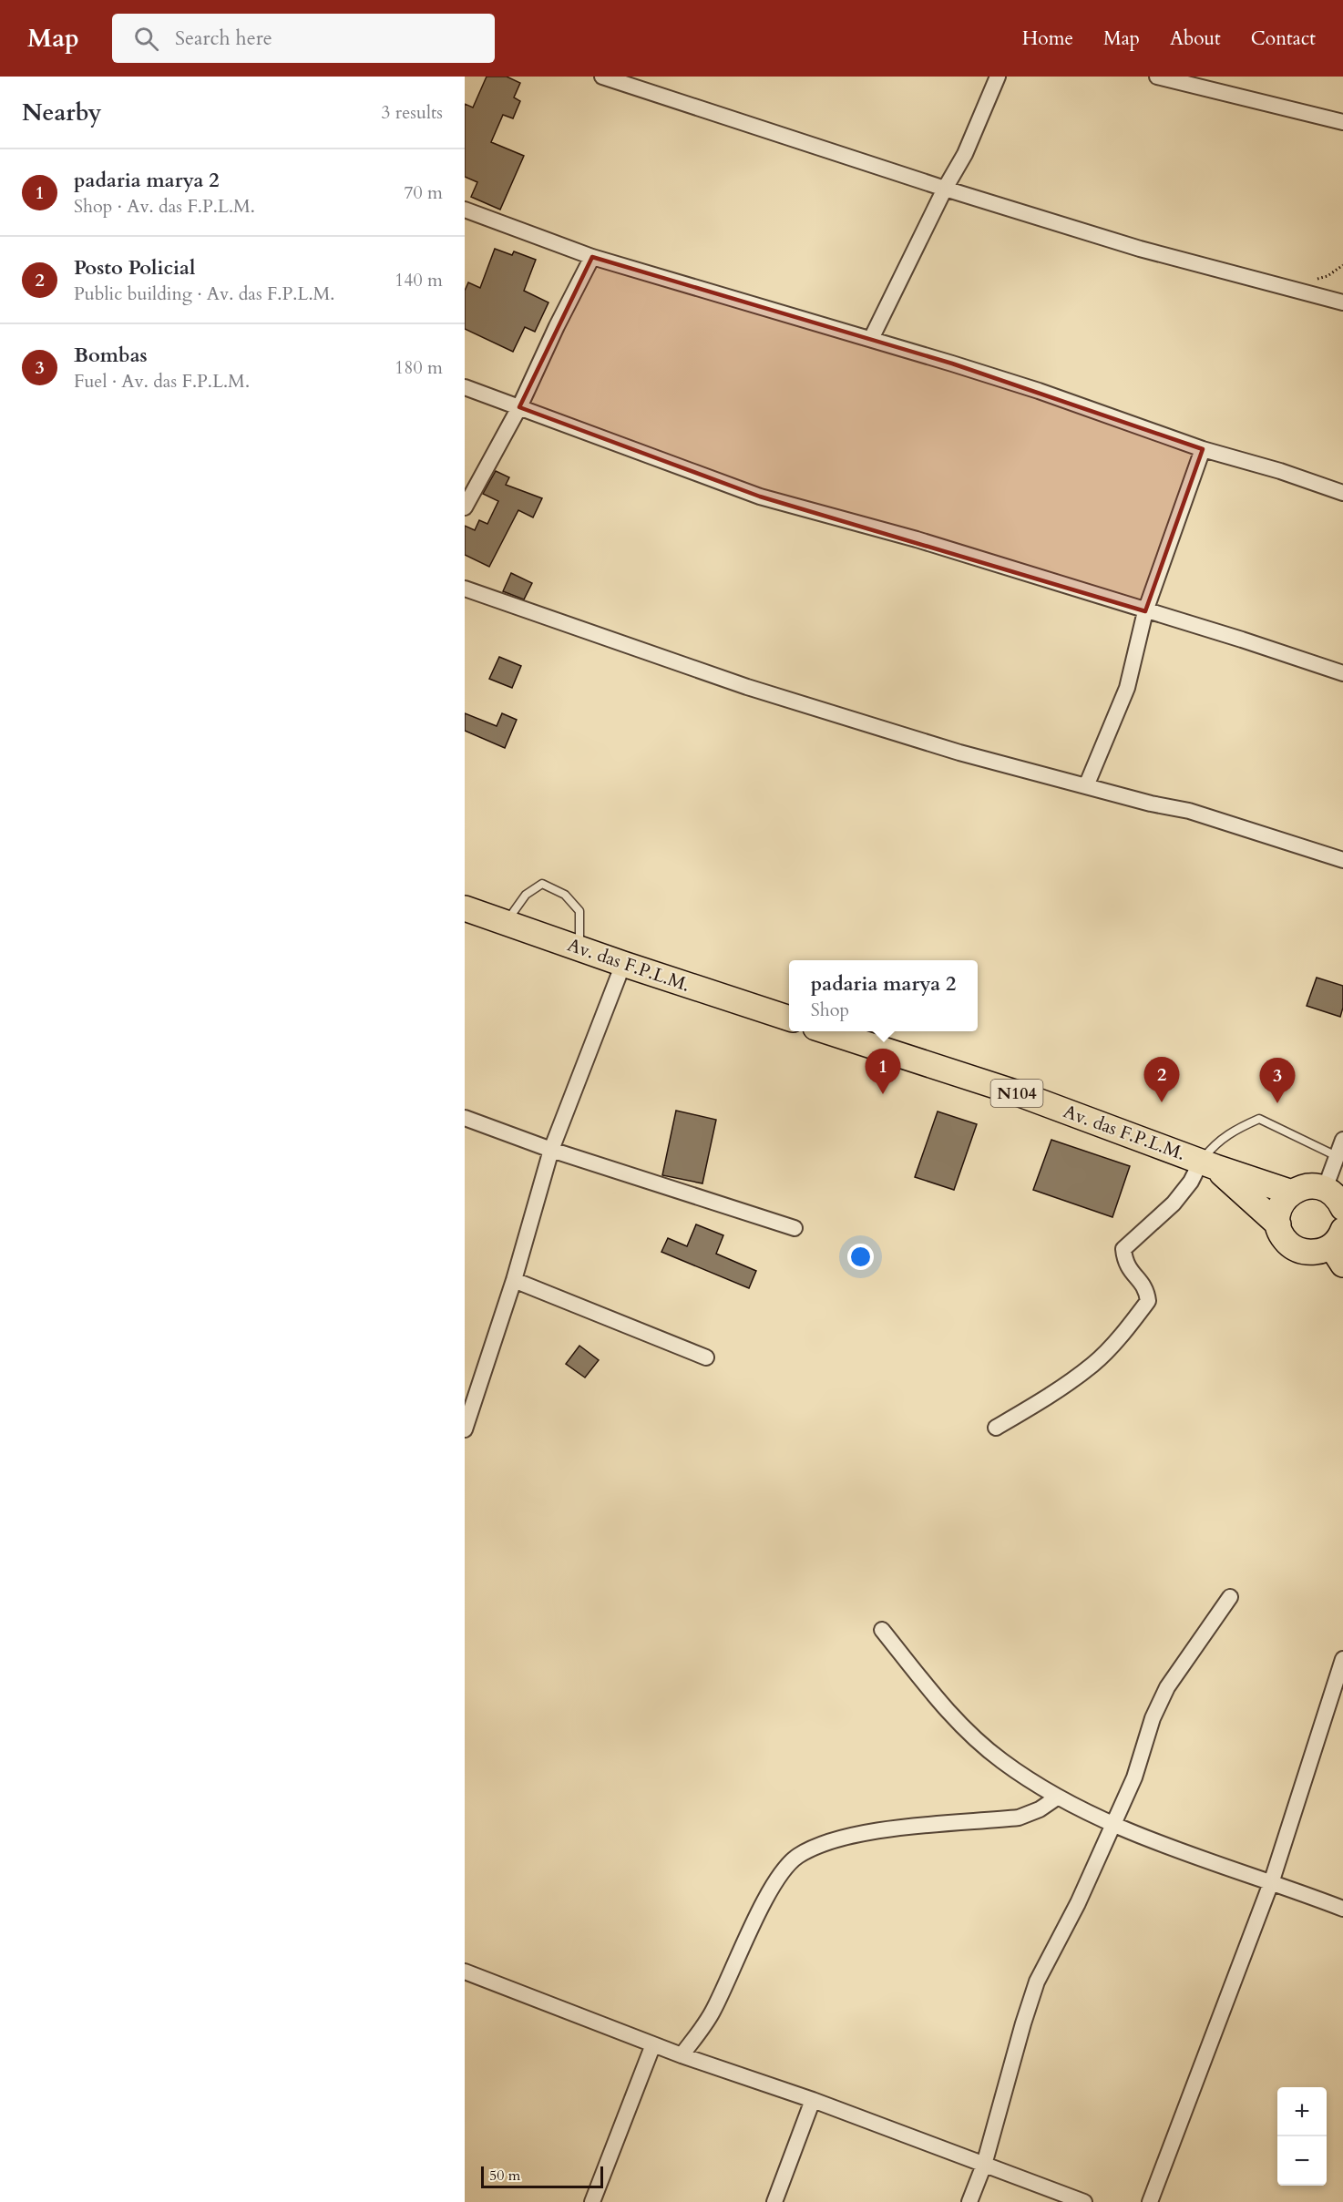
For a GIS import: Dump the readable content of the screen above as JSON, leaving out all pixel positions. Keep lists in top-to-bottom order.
{
  "streets": {
    "main road": ["Av. das F.P.L.M.", "N104"]
  },
  "crossings": [
    ["Av. das F.P.L.M.", "N104"]
  ],
  "scale_bar": "50 m",
  "page": {
    "header": "Map",
    "search": "Search here",
    "nav": [
      "Home",
      "Map",
      "About",
      "Contact"
    ],
    "heading": ["Nearby", "3 results"],
    "list": [
      {
        "mark": "1",
        "name": "padaria marya 2",
        "note": "Shop · Av. das F.P.L.M.",
        "value": "70 m"
      },
      {
        "mark": "2",
        "name": "Posto Policial",
        "note": "Public building · Av. das F.P.L.M.",
        "value": "140 m"
      },
      {
        "mark": "3",
        "name": "Bombas",
        "note": "Fuel · Av. das F.P.L.M.",
        "value": "180 m"
      }
    ],
    "popup": ["padaria marya 2", "Shop"],
    "pins": ["1", "2", "3"],
    "map_buttons": ["+", "−"],
    "scale": "50 m"
  }
}
